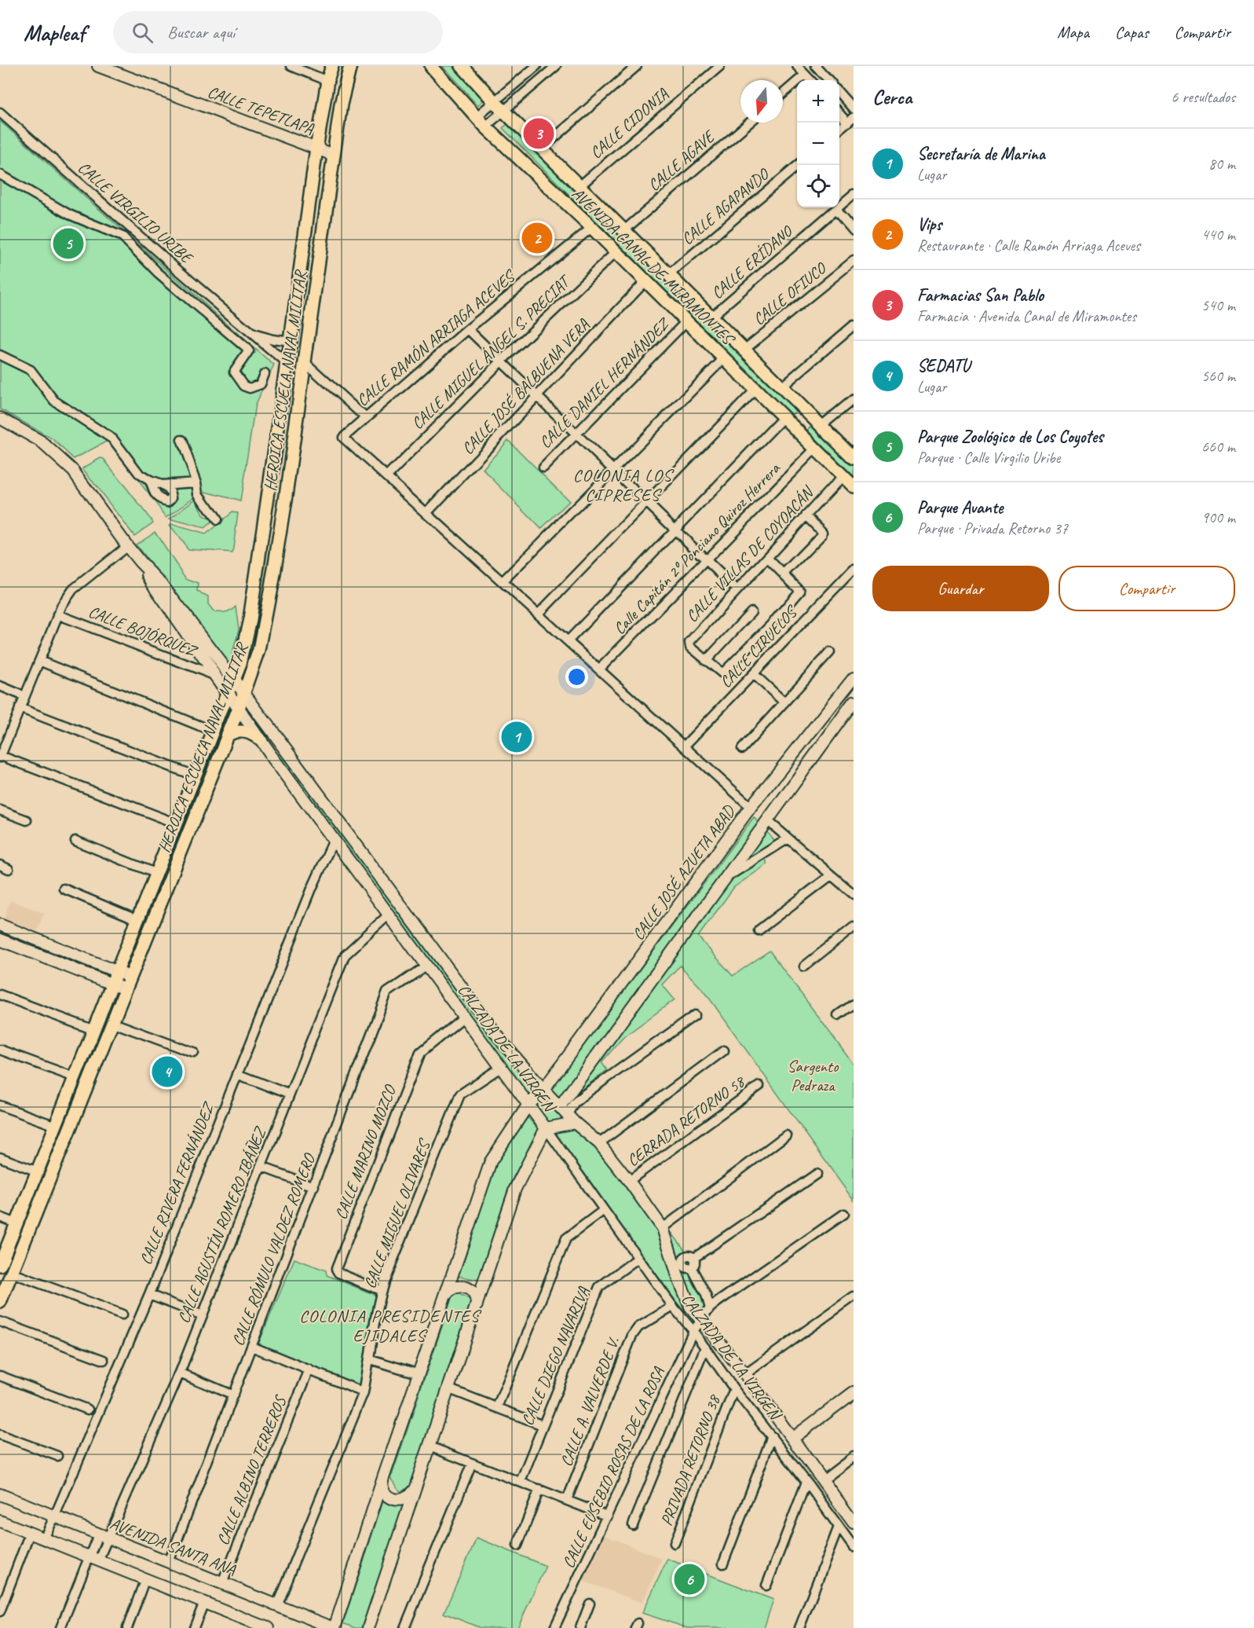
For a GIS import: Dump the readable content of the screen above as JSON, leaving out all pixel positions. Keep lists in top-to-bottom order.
{
  "streets": {
    "main road": ["AVENIDA CANAL DE MIRAMONTES", "HEROICA ESCUELA NAVAL MILITAR"],
    "street": [
      "CALLE TEPETLAPA",
      "CALLE CIDONIA",
      "CALLE AGAVE",
      "CALLE AGAPANDO",
      "CALLE VIRGILIO URIBE",
      "CALLE ERÍDANO",
      "CALLE OFIUCO",
      "CALLE RAMÓN ARRIAGA ACEVES",
      "CALLE MIGUEL ÁNGEL S. PRECIAT",
      "CALLE DANIEL HERNÁNDEZ",
      "CALLE JOSÉ BALBUENA VERA",
      "Calle Capitán 2º Ponciano Quiroz Herrera",
      "CALLE VILLAS DE COYOACÁN",
      "CALLE BOJÓRQUEZ",
      "CALLE CIRUELOS",
      "CALLE JOSÉ AZUETA ABAD",
      "CALZADA DE LA VIRGEN",
      "CERRADA RETORNO 58",
      "CALLE MARINO MOZCO",
      "CALLE RIVERA FERNÁNDEZ",
      "CALLE MIGUEL OLIVARES",
      "CALLE AGUSTÍN ROMERO IBÁÑEZ",
      "CALLE RÓMULO VALDEZ ROMERO",
      "CALLE DIEGO NAVARIVA",
      "CALLE A. VALVERDE V.",
      "PRIVADA RETORNO 38",
      "CALLE EUSEBIO ROSAS DE LA ROSA",
      "CALLE ALBINO TERREROS",
      "AVENIDA SANTA ANA"
    ]
  },
  "crossings": [
    ["CALLE TEPETLAPA", "HEROICA ESCUELA NAVAL MILITAR"],
    ["CALLE CIDONIA", "AVENIDA CANAL DE MIRAMONTES"],
    ["CALLE AGAVE", "AVENIDA CANAL DE MIRAMONTES"],
    ["CALLE AGAPANDO", "AVENIDA CANAL DE MIRAMONTES"],
    ["CALLE VIRGILIO URIBE", "HEROICA ESCUELA NAVAL MILITAR"],
    ["CALLE ERÍDANO", "AVENIDA CANAL DE MIRAMONTES"],
    ["AVENIDA CANAL DE MIRAMONTES", "CALLE OFIUCO"],
    ["AVENIDA CANAL DE MIRAMONTES", "CALLE RAMÓN ARRIAGA ACEVES"],
    ["AVENIDA CANAL DE MIRAMONTES", "CALLE MIGUEL ÁNGEL S. PRECIAT"],
    ["AVENIDA CANAL DE MIRAMONTES", "CALLE DANIEL HERNÁNDEZ"],
    ["AVENIDA CANAL DE MIRAMONTES", "CALLE JOSÉ BALBUENA VERA"],
    ["AVENIDA CANAL DE MIRAMONTES", "Calle Capitán 2º Ponciano Quiroz Herrera"],
    ["AVENIDA CANAL DE MIRAMONTES", "CALLE VILLAS DE COYOACÁN"],
    ["CALLE RAMÓN ARRIAGA ACEVES", "CALLE MIGUEL ÁNGEL S. PRECIAT"],
    ["HEROICA ESCUELA NAVAL MILITAR", "CALZADA DE LA VIRGEN"],
    ["CALLE BOJÓRQUEZ", "CALZADA DE LA VIRGEN"],
    ["CALLE JOSÉ AZUETA ABAD", "CALZADA DE LA VIRGEN"],
    ["CALLE JOSÉ AZUETA ABAD", "AVENIDA SANTA ANA"],
    ["CALZADA DE LA VIRGEN", "CERRADA RETORNO 58"],
    ["CALZADA DE LA VIRGEN", "CALLE MARINO MOZCO"],
    ["CALZADA DE LA VIRGEN", "CALLE RIVERA FERNÁNDEZ"],
    ["CALZADA DE LA VIRGEN", "CALLE MIGUEL OLIVARES"],
    ["CALZADA DE LA VIRGEN", "CALLE AGUSTÍN ROMERO IBÁÑEZ"],
    ["CALZADA DE LA VIRGEN", "CALLE RÓMULO VALDEZ ROMERO"],
    ["CALZADA DE LA VIRGEN", "CALLE DIEGO NAVARIVA"],
    ["CALZADA DE LA VIRGEN", "CALLE A. VALVERDE V."],
    ["CALZADA DE LA VIRGEN", "PRIVADA RETORNO 38"],
    ["CALZADA DE LA VIRGEN", "CALLE EUSEBIO ROSAS DE LA ROSA"],
    ["CALLE MARINO MOZCO", "CALLE MIGUEL OLIVARES"],
    ["CALLE RIVERA FERNÁNDEZ", "AVENIDA SANTA ANA"],
    ["CALLE MIGUEL OLIVARES", "AVENIDA SANTA ANA"],
    ["CALLE AGUSTÍN ROMERO IBÁÑEZ", "AVENIDA SANTA ANA"],
    ["CALLE RÓMULO VALDEZ ROMERO", "AVENIDA SANTA ANA"],
    ["CALLE ALBINO TERREROS", "AVENIDA SANTA ANA"]
  ],
  "districts": ["COLONIA LOS CIPRESES", "COLONIA PRESIDENTES EJIDALES"],
  "parks": ["Sargento Pedraza"],
  "north": "bottom",
  "page": {
    "header": "Mapleaf",
    "search": "Buscar aquí",
    "nav": ["Mapa", "Capas", "Compartir"],
    "heading": ["Cerca", "6 resultados"],
    "map_buttons": ["+", "−"],
    "pins": [
      "3",
      "2",
      "5",
      "1",
      "4",
      "6"
    ],
    "list": [
      {
        "mark": "1",
        "name": "Secretaría de Marina",
        "note": "Lugar",
        "value": "80 m"
      },
      {
        "mark": "2",
        "name": "Vips",
        "note": "Restaurante · Calle Ramón Arriaga Aceves",
        "value": "440 m"
      },
      {
        "mark": "3",
        "name": "Farmacias San Pablo",
        "note": "Farmacia · Avenida Canal de Miramontes",
        "value": "540 m"
      },
      {
        "mark": "4",
        "name": "SEDATU",
        "note": "Lugar",
        "value": "560 m"
      },
      {
        "mark": "5",
        "name": "Parque Zoológico de Los Coyotes",
        "note": "Parque · Calle Virgilio Uribe",
        "value": "660 m"
      },
      {
        "mark": "6",
        "name": "Parque Avante",
        "note": "Parque · Privada Retorno 37",
        "value": "900 m"
      }
    ],
    "buttons": ["Guardar", "Compartir"]
  }
}
